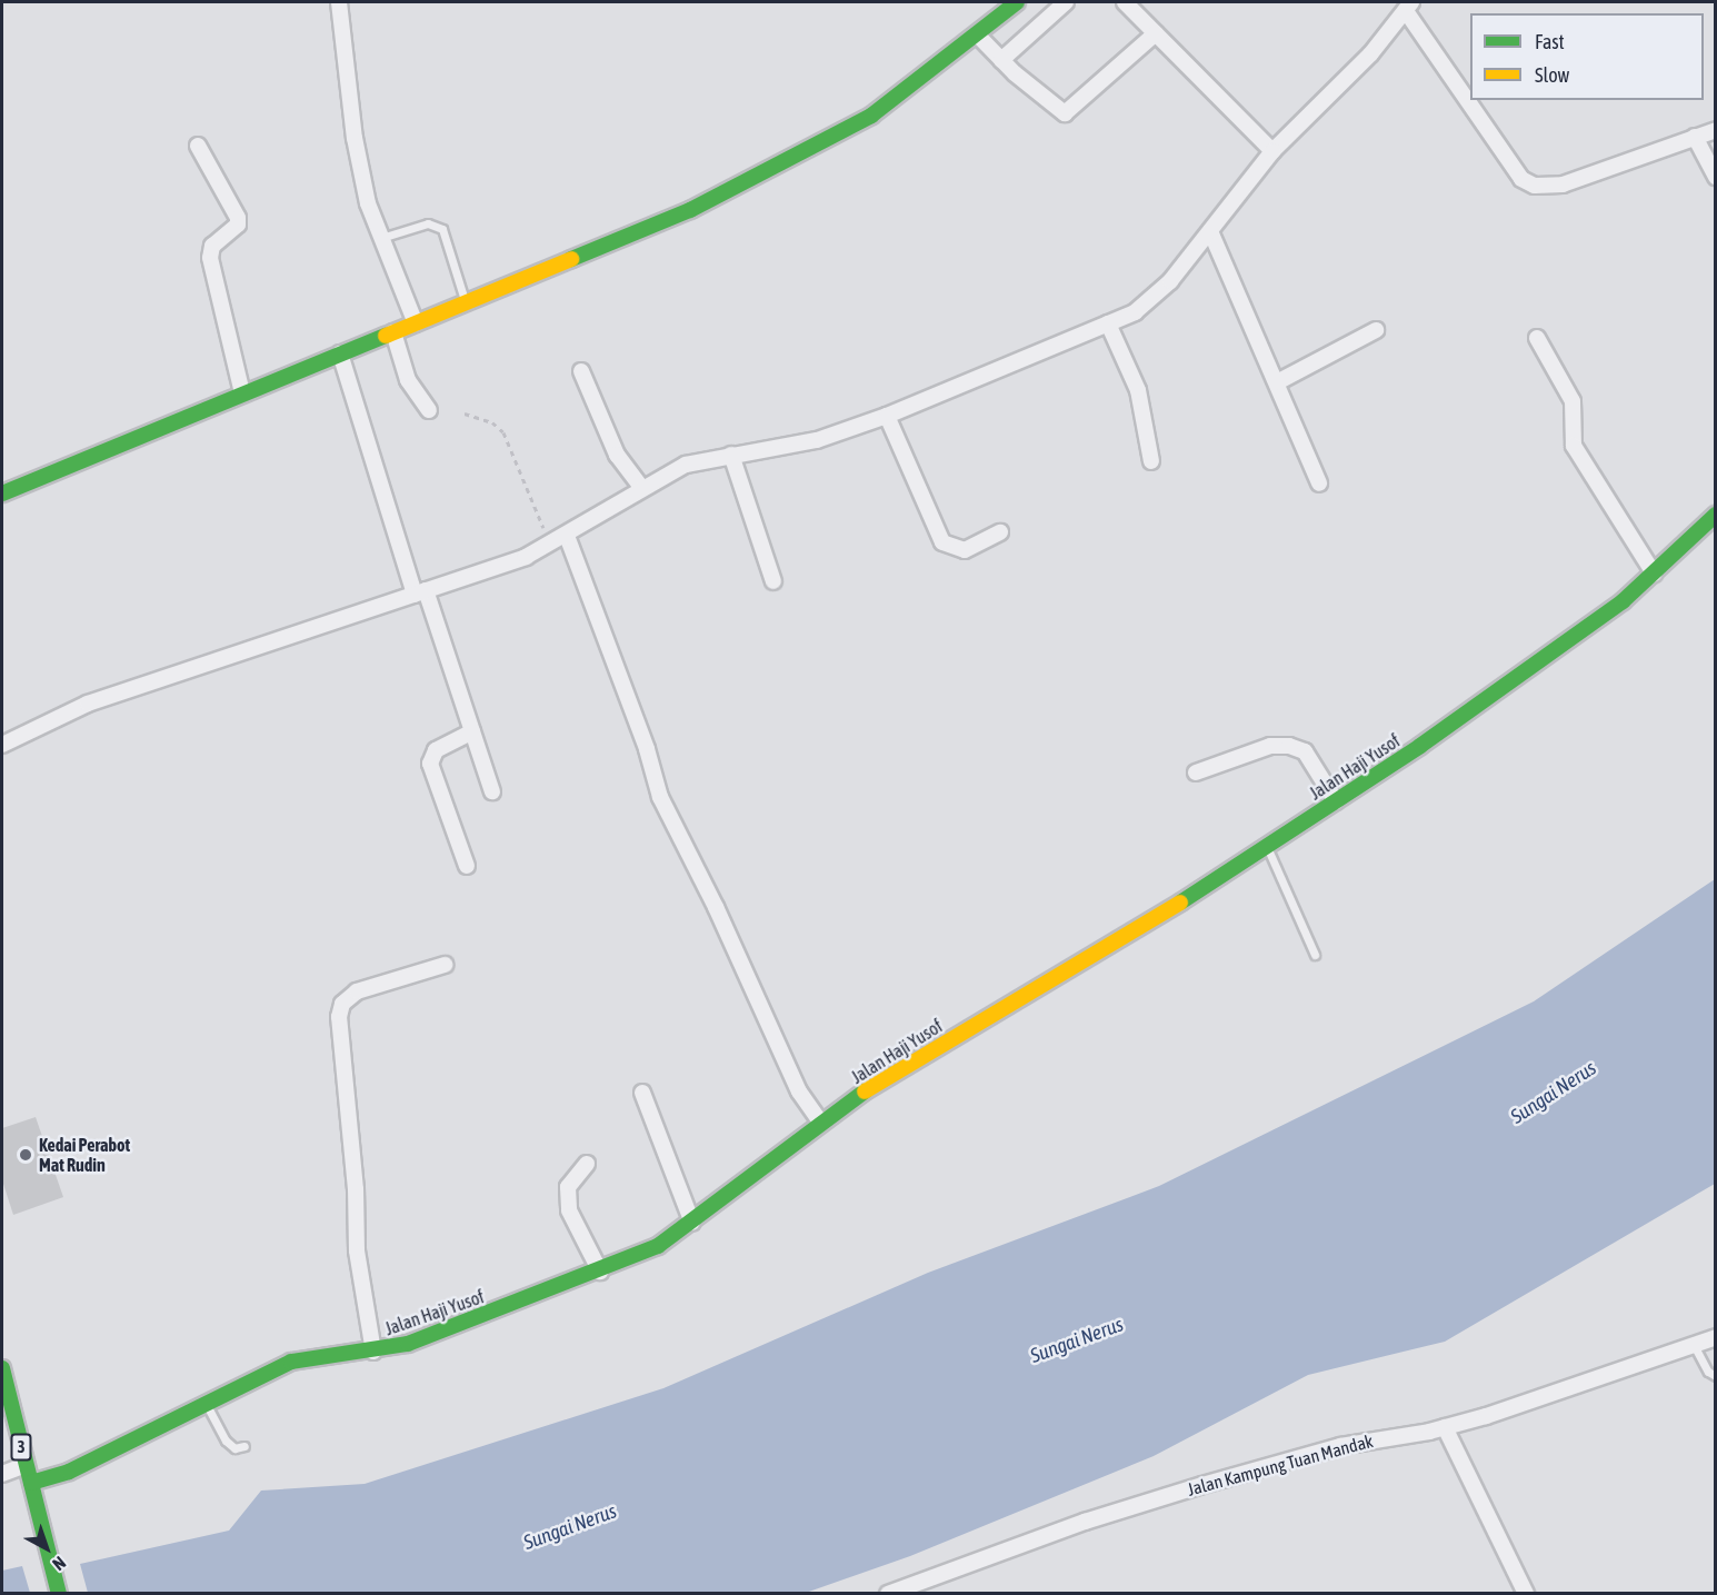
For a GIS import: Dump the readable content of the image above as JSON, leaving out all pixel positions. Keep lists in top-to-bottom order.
{
  "streets": {
    "main road": ["Jalan Haji Yusof", "3"],
    "street": ["Jalan Kampung Tuan Mandak"]
  },
  "crossings": [
    ["Jalan Haji Yusof", "3"]
  ],
  "water": ["Sungai Nerus"],
  "places": ["Kedai Perabot Mat Rudin"],
  "legend": ["Fast", "Slow"],
  "north": "bottom right"
}
